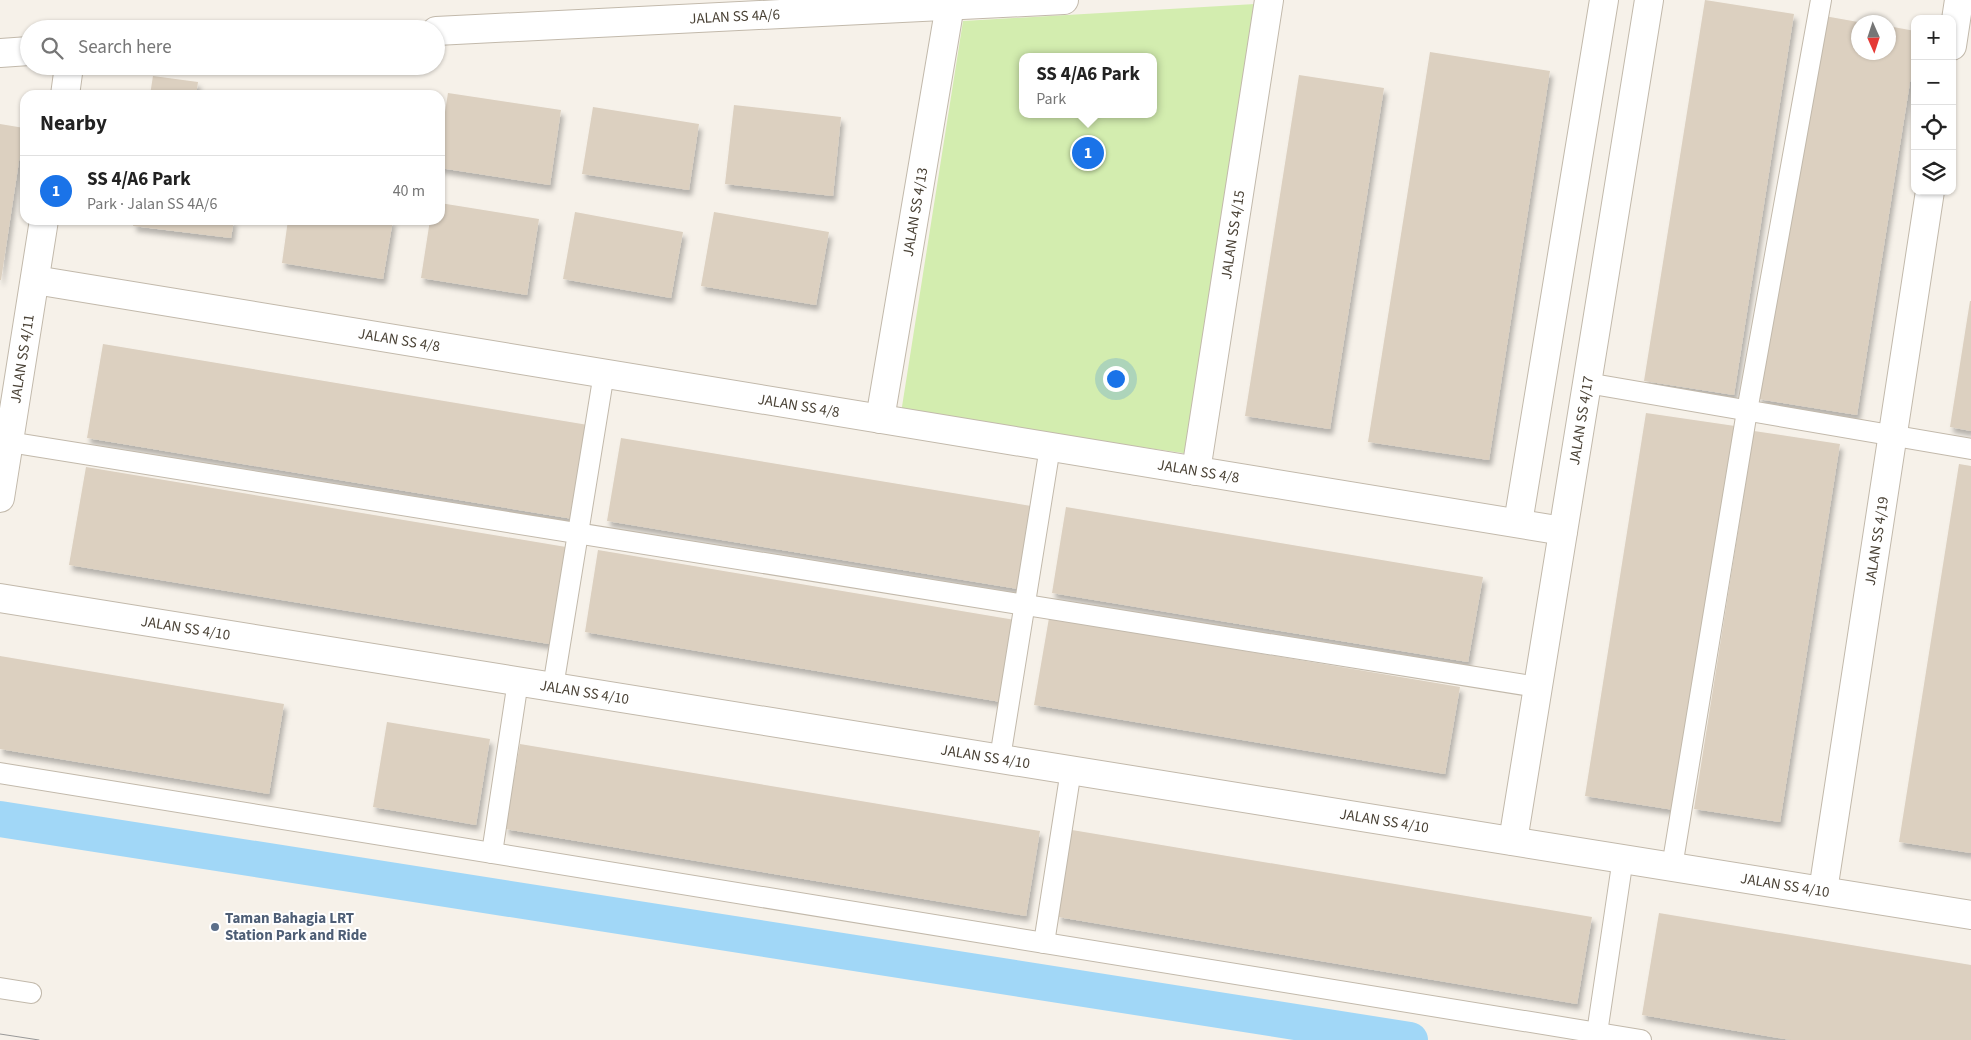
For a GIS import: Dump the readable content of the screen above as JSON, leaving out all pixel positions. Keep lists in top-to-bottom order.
{
  "streets": {
    "street": [
      "JALAN SS 4A/6",
      "JALAN SS 4/13",
      "JALAN SS 4/15",
      "JALAN SS 4/8",
      "JALAN SS 4/11",
      "JALAN SS 4/17",
      "JALAN SS 4/19",
      "JALAN SS 4/10"
    ]
  },
  "crossings": [
    ["JALAN SS 4A/6", "JALAN SS 4/13"],
    ["JALAN SS 4/13", "JALAN SS 4/8"],
    ["JALAN SS 4/15", "JALAN SS 4/8"],
    ["JALAN SS 4/8", "JALAN SS 4/11"],
    ["JALAN SS 4/8", "JALAN SS 4/17"],
    ["JALAN SS 4/17", "JALAN SS 4/10"],
    ["JALAN SS 4/19", "JALAN SS 4/10"]
  ],
  "places": ["Taman Bahagia LRT Station Park and Ride"],
  "north": "bottom",
  "page": {
    "map_buttons": ["+", "−"],
    "search": "Search here",
    "popup": ["SS 4/A6 Park", "Park"],
    "heading": "Nearby",
    "pins": "1",
    "list": [
      {
        "mark": "1",
        "name": "SS 4/A6 Park",
        "note": "Park · Jalan SS 4A/6",
        "value": "40 m"
      }
    ]
  }
}
